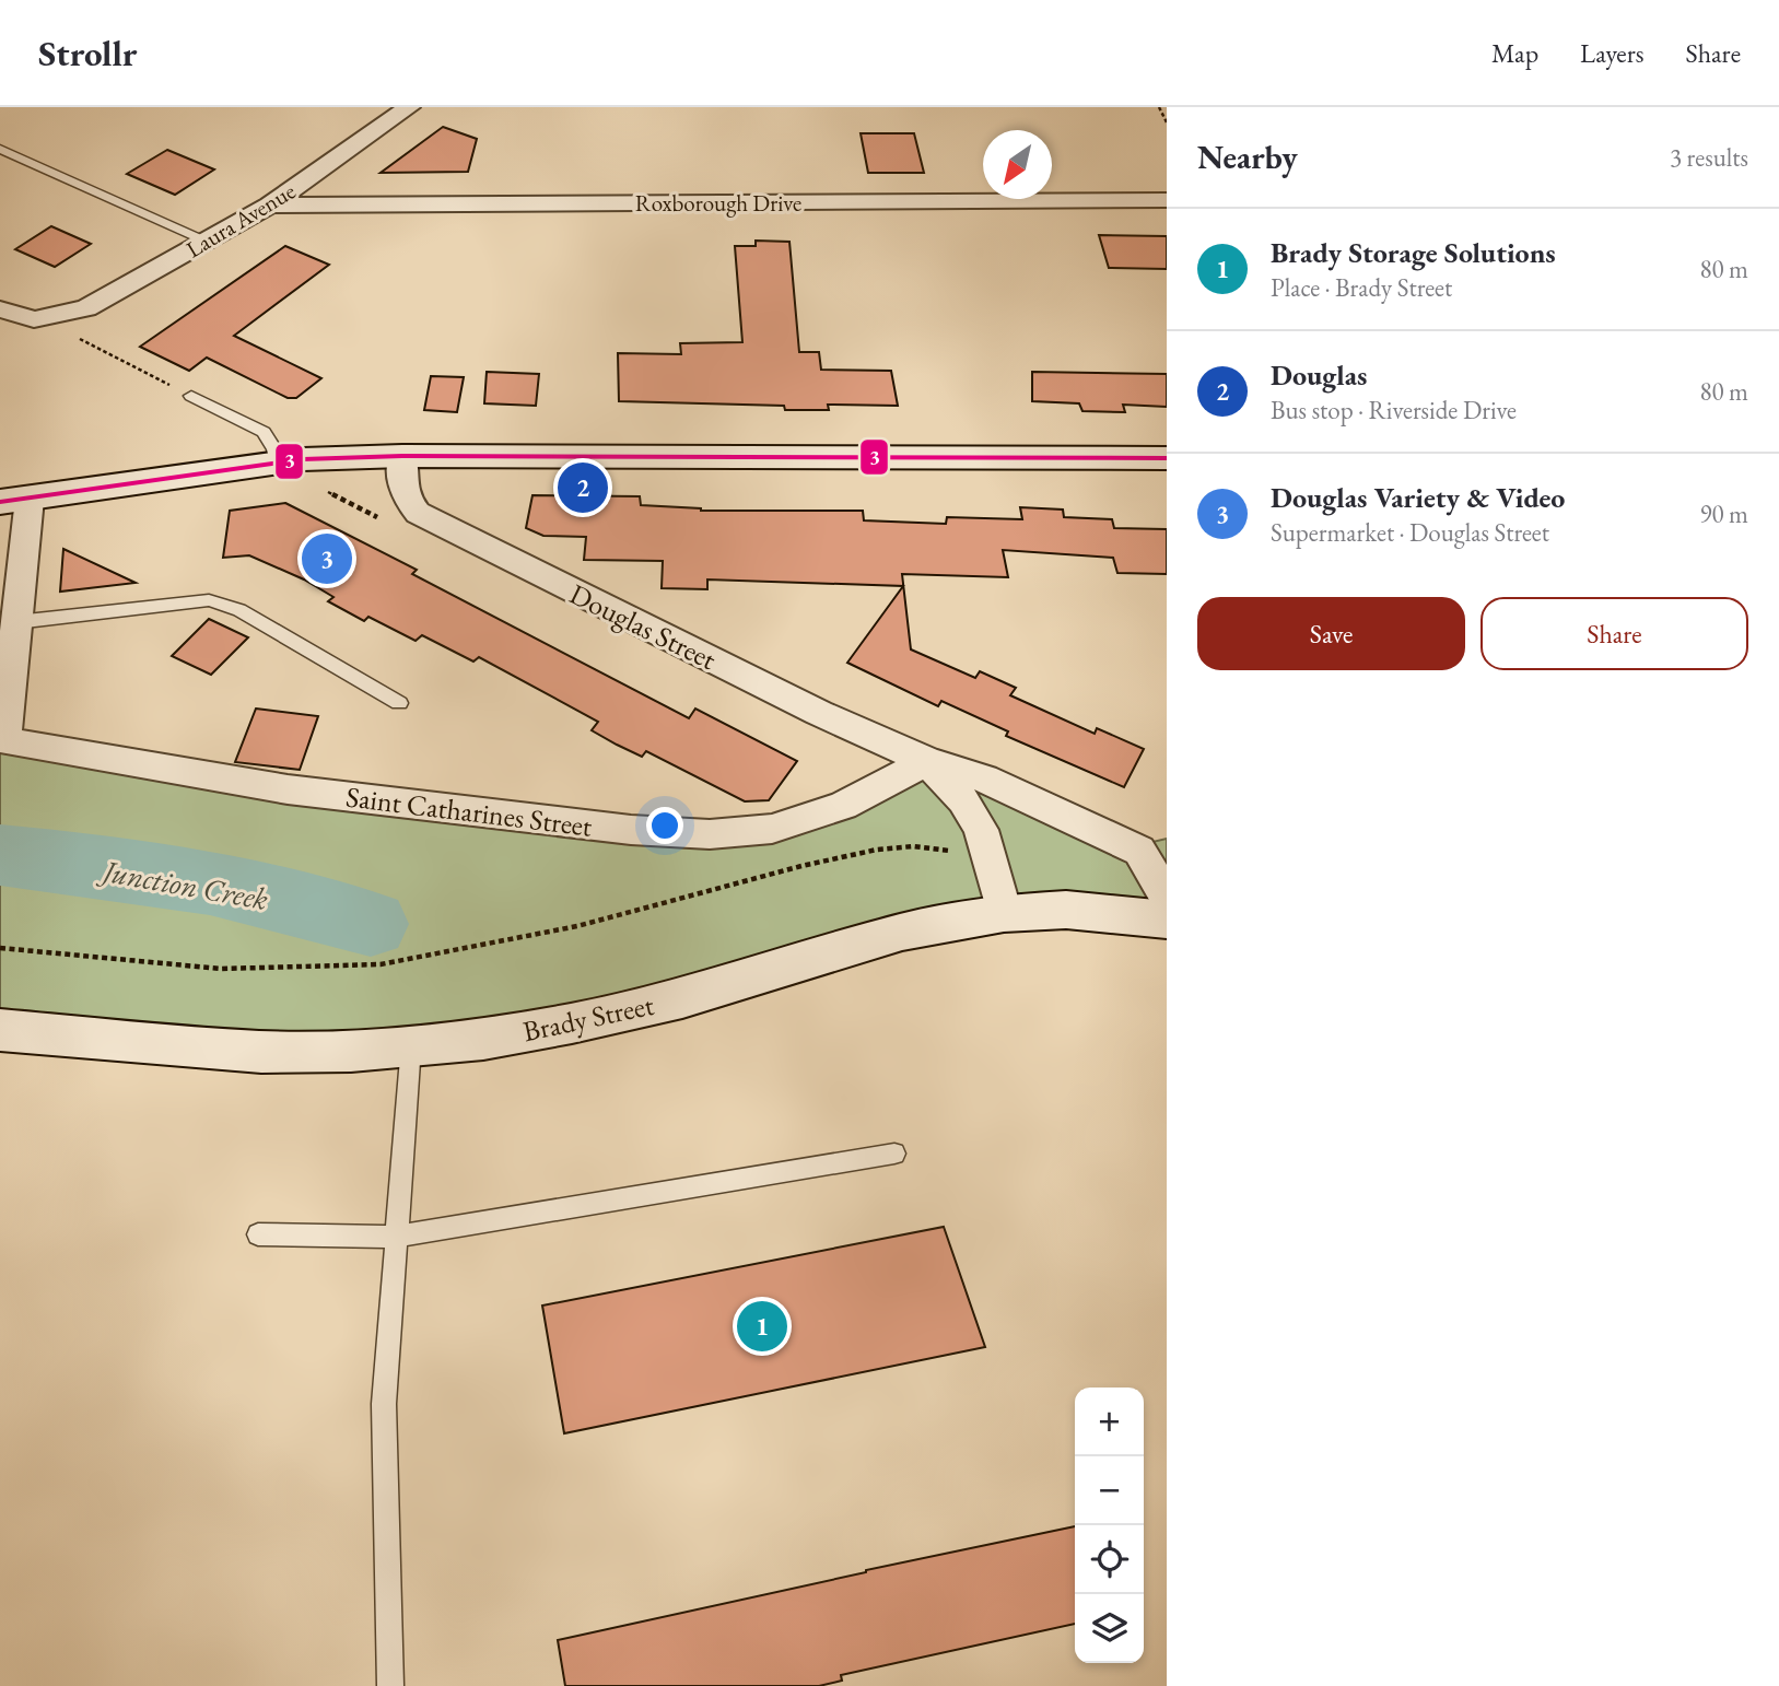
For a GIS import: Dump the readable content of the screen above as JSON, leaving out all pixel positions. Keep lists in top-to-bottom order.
{
  "streets": {
    "street": [
      "Roxborough Drive",
      "Laura Avenue",
      "Douglas Street",
      "Saint Catharines Street",
      "Brady Street"
    ]
  },
  "crossings": [
    ["Roxborough Drive", "Laura Avenue"],
    ["Douglas Street", "Saint Catharines Street"],
    ["Douglas Street", "Brady Street"]
  ],
  "water": ["Junction Creek"],
  "lines": ["transit line 3"],
  "north": "bottom left",
  "page": {
    "header": "Strollr",
    "nav": ["Map", "Layers", "Share"],
    "heading": ["Nearby", "3 results"],
    "list": [
      {
        "mark": "1",
        "name": "Brady Storage Solutions",
        "note": "Place · Brady Street",
        "value": "80 m"
      },
      {
        "mark": "2",
        "name": "Douglas",
        "note": "Bus stop · Riverside Drive",
        "value": "80 m"
      },
      {
        "mark": "3",
        "name": "Douglas Variety & Video",
        "note": "Supermarket · Douglas Street",
        "value": "90 m"
      }
    ],
    "pins": ["2", "3", "1"],
    "buttons": ["Save", "Share"],
    "map_buttons": ["+", "−"]
  }
}
